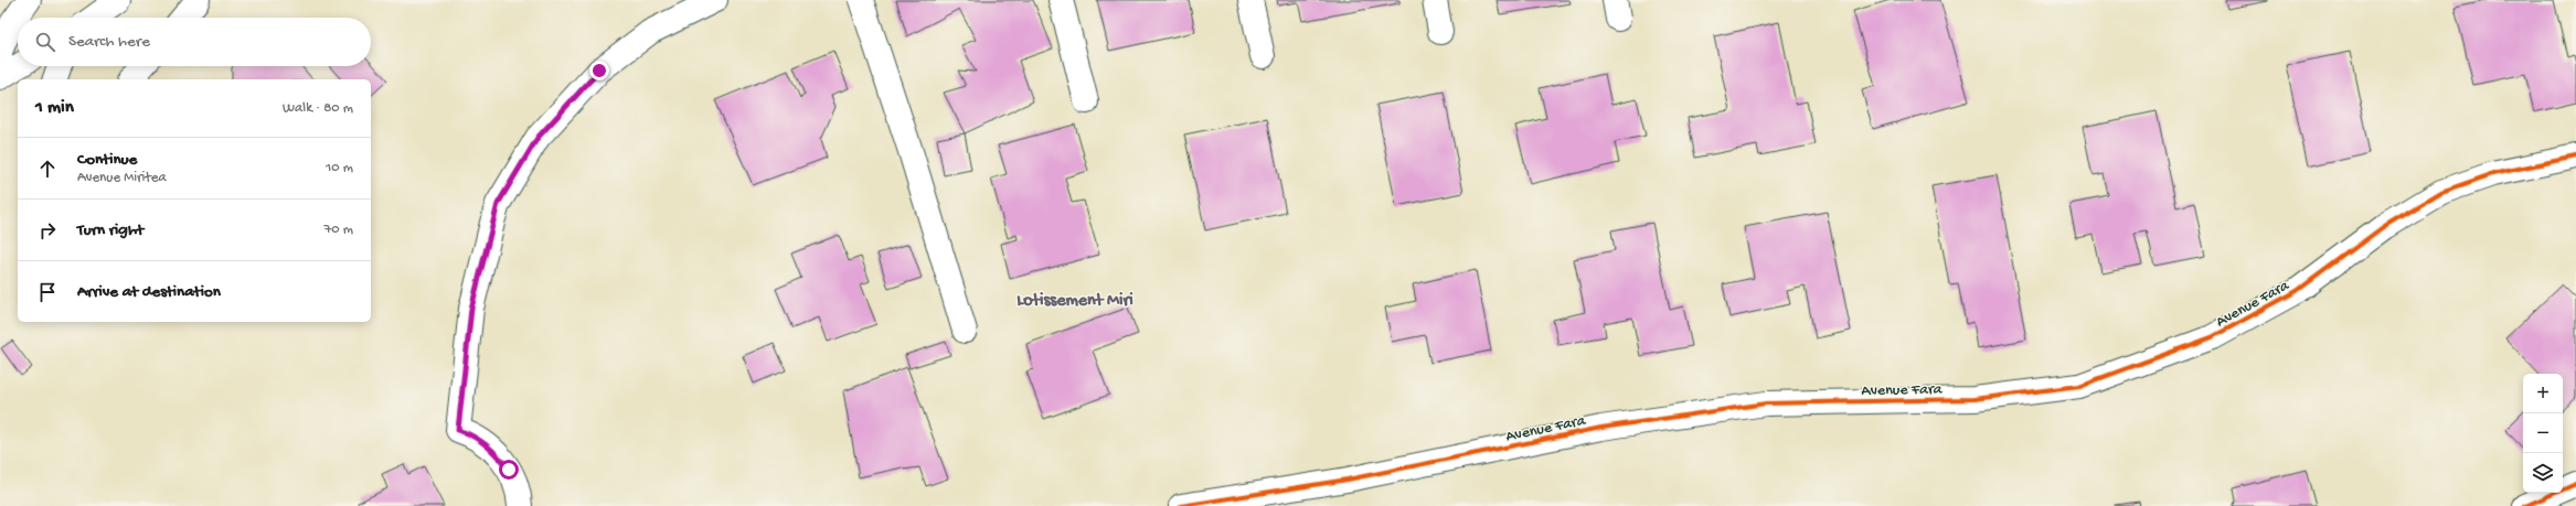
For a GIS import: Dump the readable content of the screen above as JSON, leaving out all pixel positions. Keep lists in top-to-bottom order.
{
  "streets": {
    "street": ["Avenue Fara"]
  },
  "districts": ["Lotissement Miri"],
  "page": {
    "search": "Search here",
    "heading": ["1 min", "Walk · 80 m"],
    "list": [
      ["Continue", "Avenue Miritea", "10 m"],
      ["Turn right", "70 m"],
      "Arrive at destination"
    ],
    "map_buttons": ["+", "−"]
  }
}
